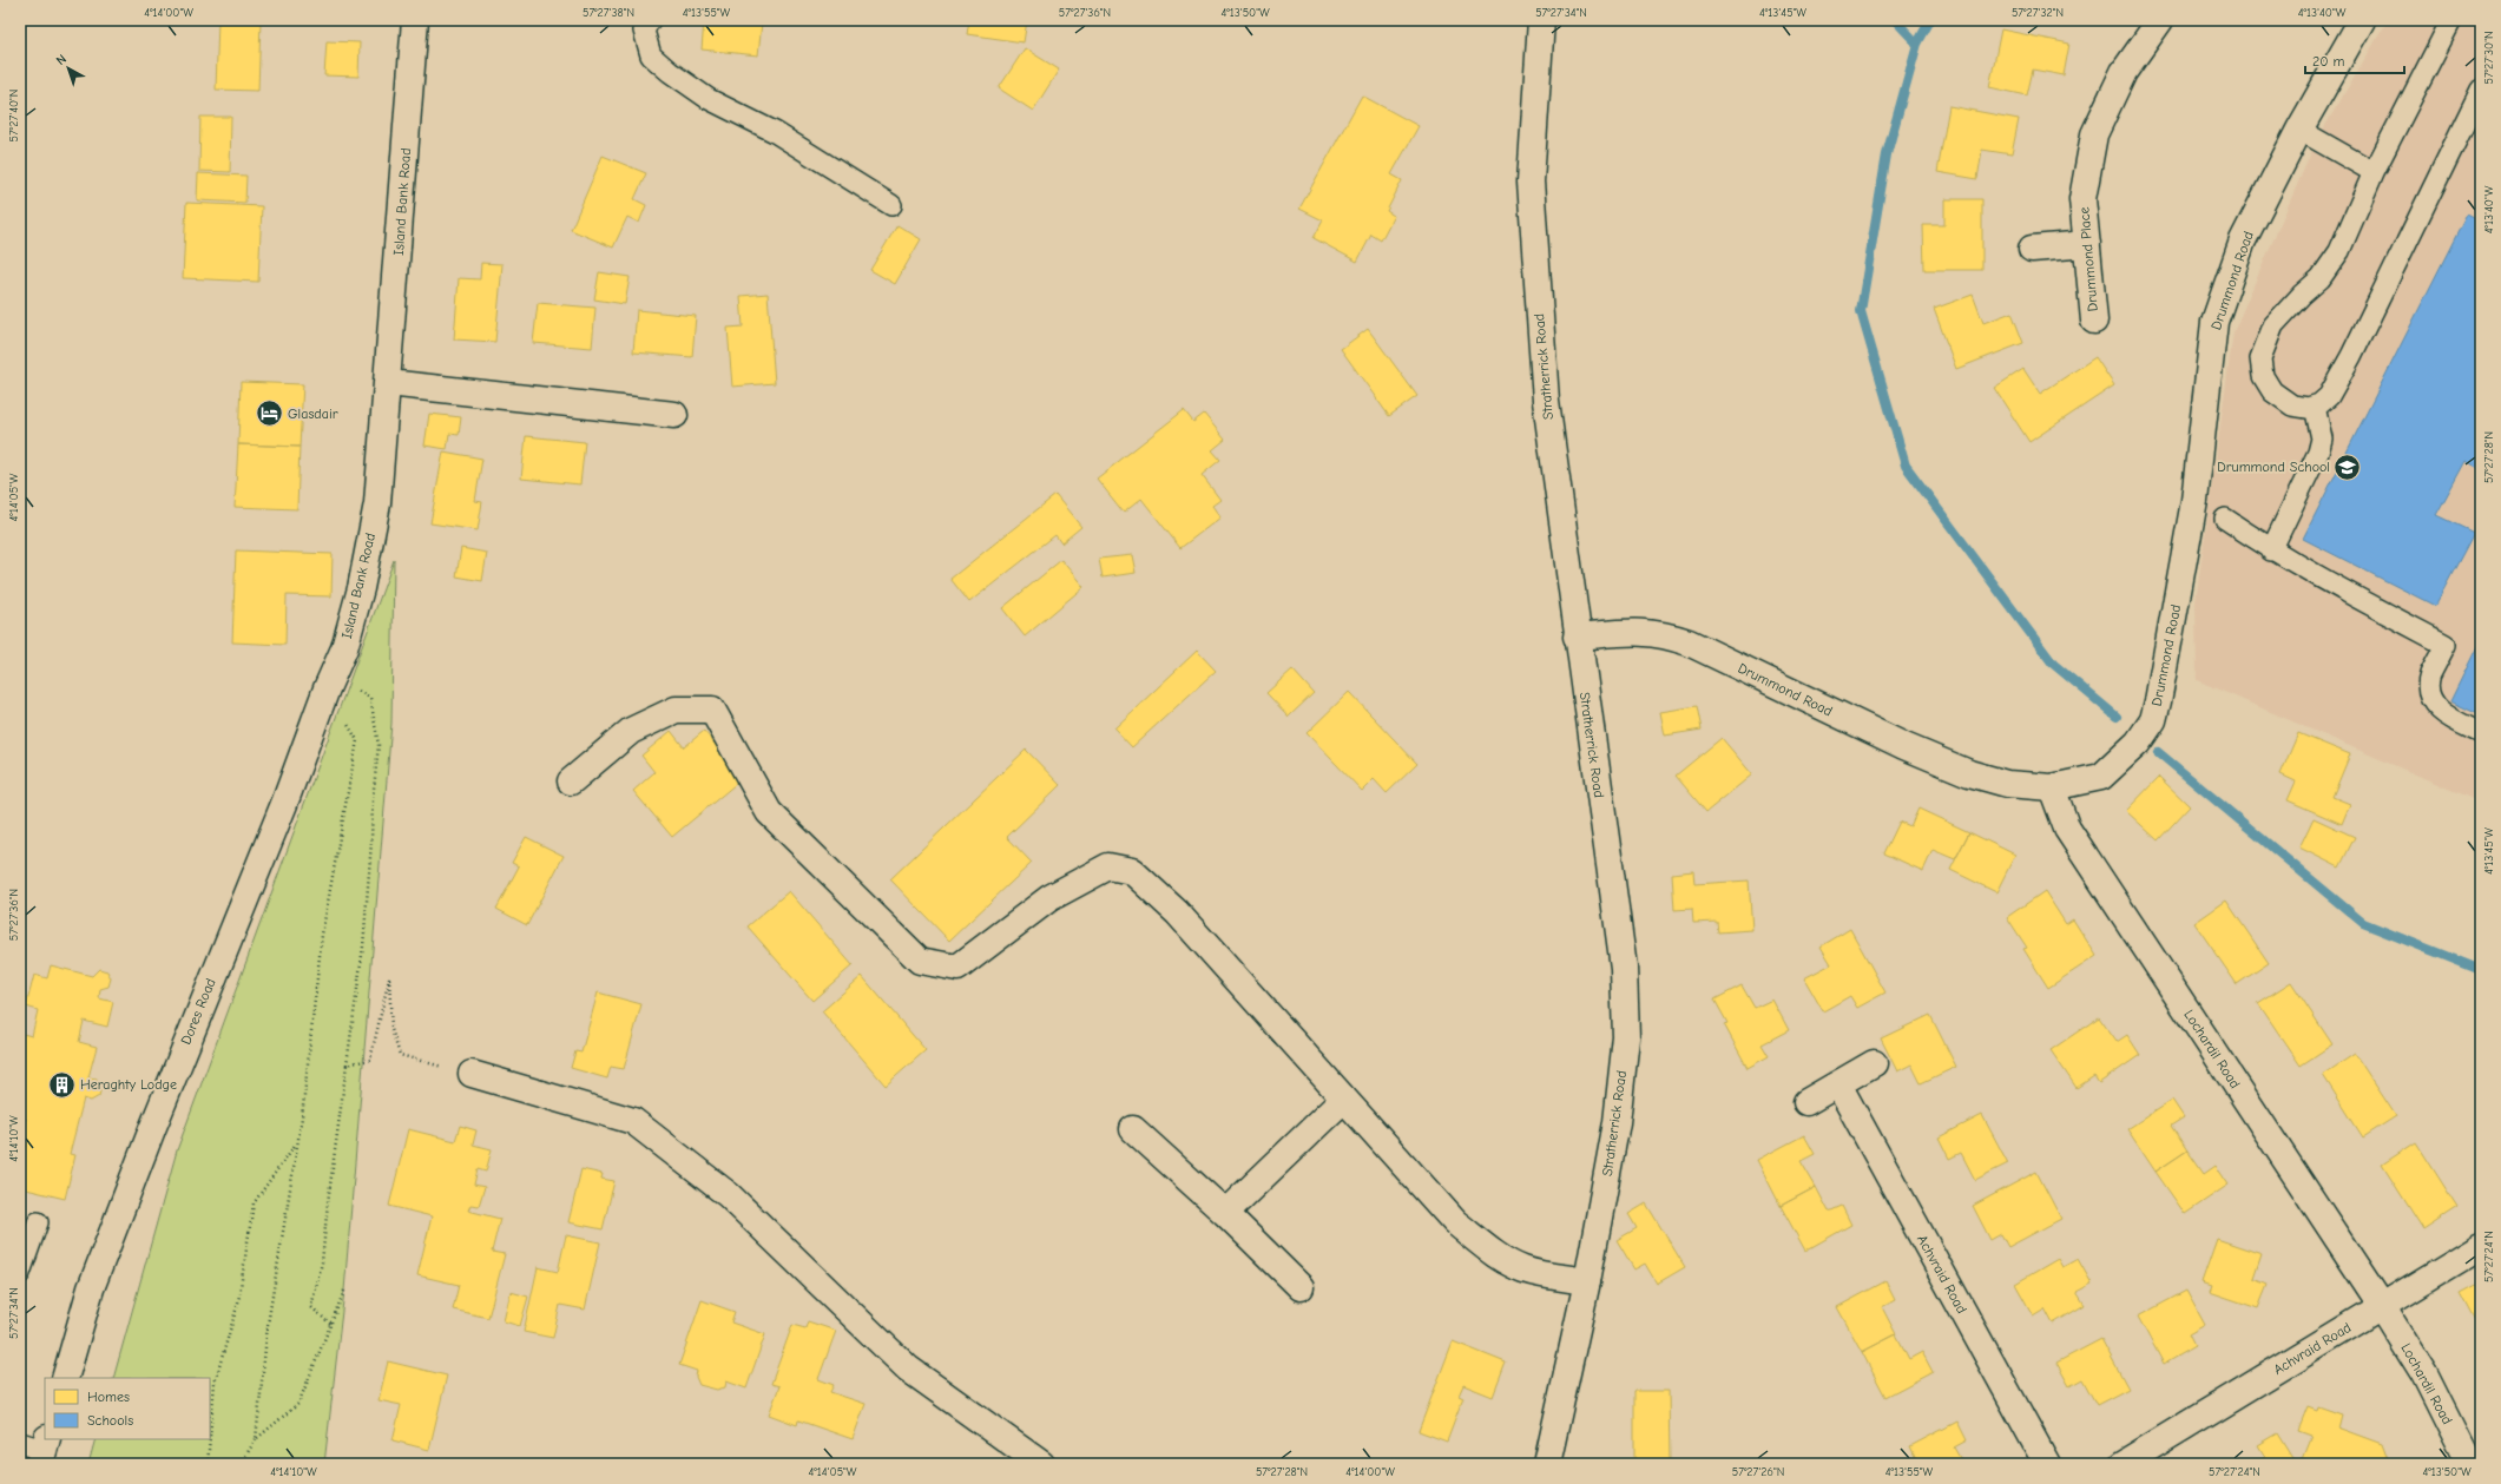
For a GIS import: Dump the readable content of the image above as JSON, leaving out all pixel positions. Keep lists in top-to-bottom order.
{
  "streets": {
    "street": [
      "Island Bank Road",
      "Drummond Place",
      "Drummond Road",
      "Stratherrick Road",
      "Dores Road",
      "Lochardil Road",
      "Achvraid Road"
    ]
  },
  "crossings": [
    ["Island Bank Road", "Dores Road"],
    ["Drummond Road", "Stratherrick Road"],
    ["Drummond Road", "Lochardil Road"],
    ["Lochardil Road", "Achvraid Road"]
  ],
  "places": {
    "hotel": ["Glasdair"],
    "school or university": ["Drummond School"],
    "building": ["Heraghty Lodge"]
  },
  "legend": ["Homes", "Schools"],
  "scale_bar": "20 m",
  "north": "top left",
  "coordinates": [
    "4°14'00\"W",
    "57°27'38\"N",
    "4°13'55\"W",
    "57°27'36\"N",
    "4°13'50\"W",
    "57°27'34\"N",
    "4°13'45\"W",
    "57°27'32\"N",
    "4°13'40\"W",
    "57°27'30\"N",
    "57°27'40\"N",
    "57°27'28\"N",
    "4°14'05\"W",
    "4°14'10\"W",
    "57°27'24\"N",
    "57°27'26\"N"
  ]
}
